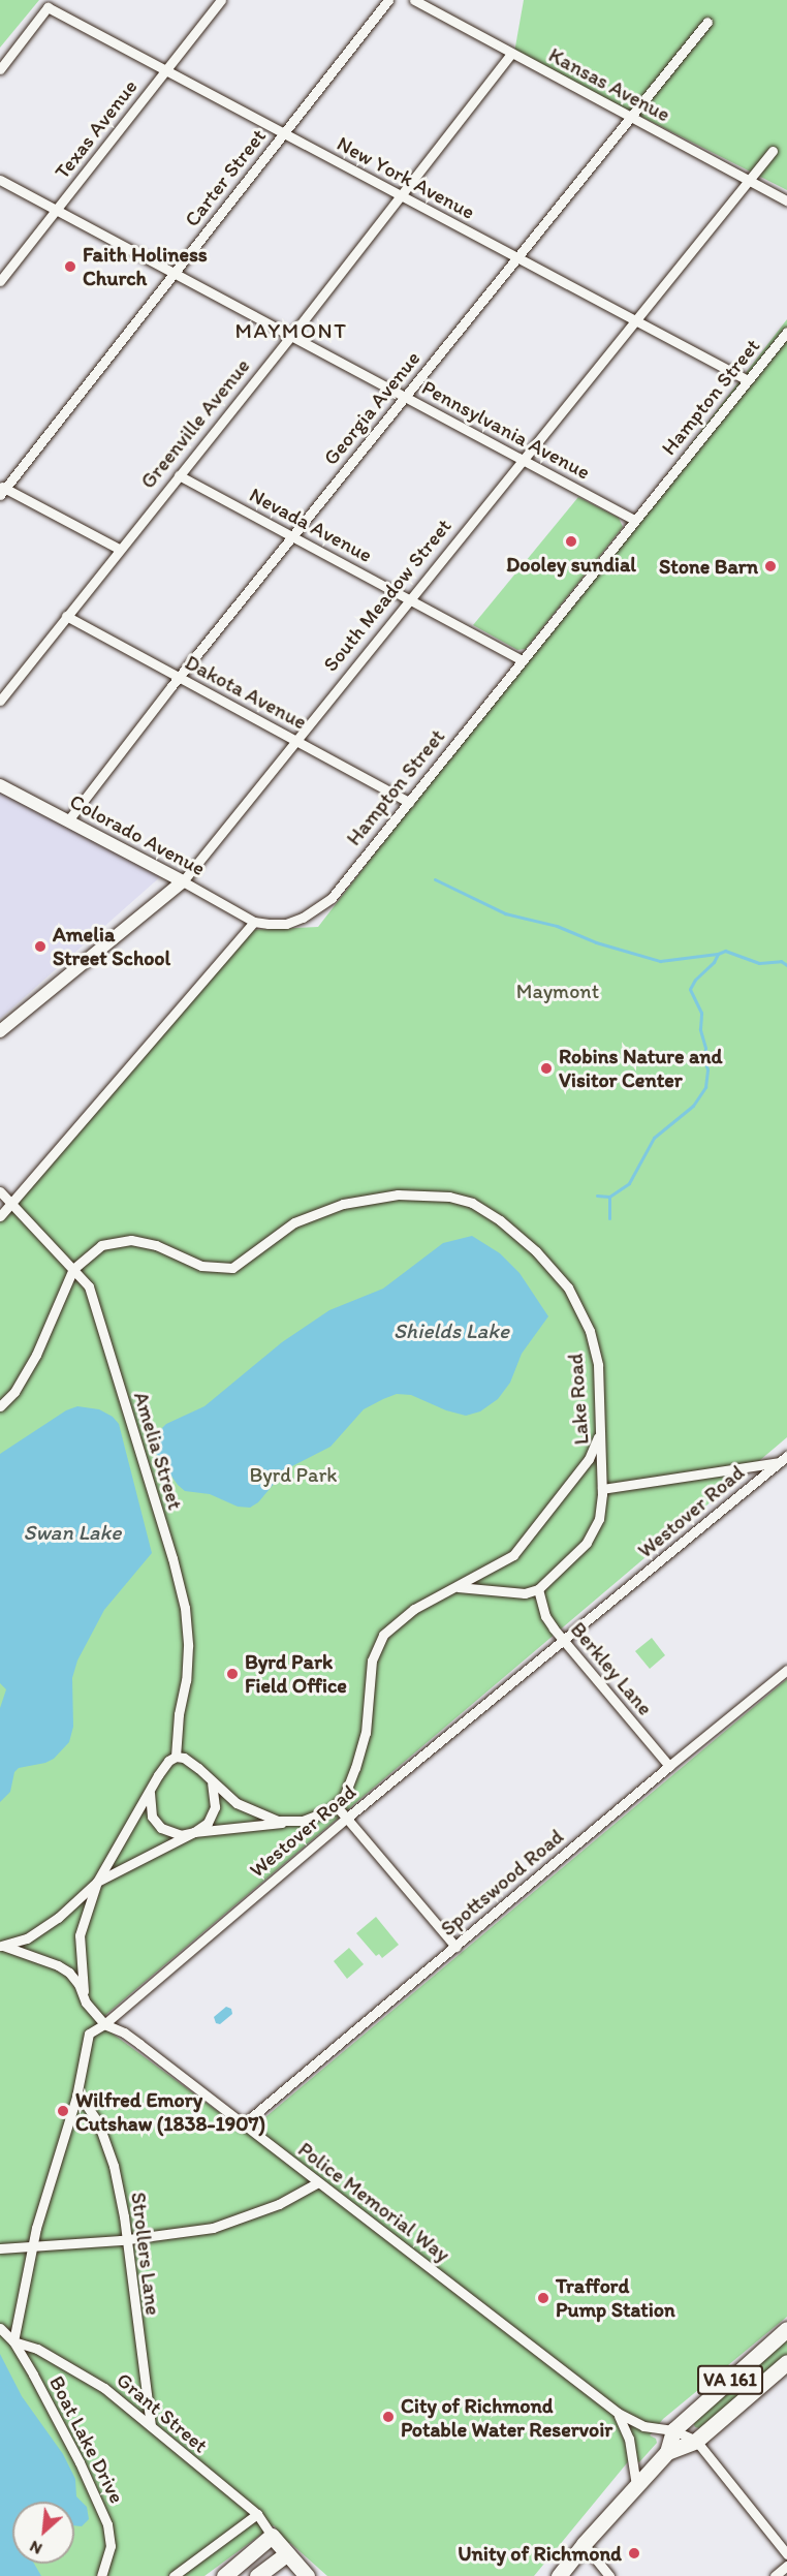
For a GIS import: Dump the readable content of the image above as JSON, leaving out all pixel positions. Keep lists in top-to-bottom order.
{
  "streets": {
    "main road": ["VA 161"],
    "street": [
      "Kansas Avenue",
      "Texas Avenue",
      "Carter Street",
      "New York Avenue",
      "Hampton Street",
      "Georgia Avenue",
      "Greenville Avenue",
      "Pennsylvania Avenue",
      "Nevada Avenue",
      "South Meadow Street",
      "Dakota Avenue",
      "Colorado Avenue",
      "Lake Road",
      "Amelia Street",
      "Westover Road",
      "Berkley Lane",
      "Spottswood Road",
      "Police Memorial Way",
      "Strollers Lane",
      "Grant Street",
      "Boat Lake Drive"
    ]
  },
  "crossings": [
    ["Kansas Avenue", "Georgia Avenue"],
    ["Kansas Avenue", "Greenville Avenue"],
    ["Kansas Avenue", "South Meadow Street"],
    ["Texas Avenue", "New York Avenue"],
    ["Texas Avenue", "Pennsylvania Avenue"],
    ["Carter Street", "New York Avenue"],
    ["Carter Street", "Pennsylvania Avenue"],
    ["New York Avenue", "Hampton Street"],
    ["New York Avenue", "Georgia Avenue"],
    ["New York Avenue", "Greenville Avenue"],
    ["New York Avenue", "South Meadow Street"],
    ["Hampton Street", "Pennsylvania Avenue"],
    ["Hampton Street", "Nevada Avenue"],
    ["Hampton Street", "Dakota Avenue"],
    ["Hampton Street", "Colorado Avenue"],
    ["Georgia Avenue", "Pennsylvania Avenue"],
    ["Georgia Avenue", "Nevada Avenue"],
    ["Georgia Avenue", "Dakota Avenue"],
    ["Georgia Avenue", "Colorado Avenue"],
    ["Greenville Avenue", "Pennsylvania Avenue"],
    ["Greenville Avenue", "Nevada Avenue"],
    ["Greenville Avenue", "Dakota Avenue"],
    ["Pennsylvania Avenue", "South Meadow Street"],
    ["Nevada Avenue", "South Meadow Street"],
    ["South Meadow Street", "Dakota Avenue"],
    ["South Meadow Street", "Colorado Avenue"],
    ["Lake Road", "Amelia Street"],
    ["Lake Road", "Berkley Lane"],
    ["Westover Road", "Berkley Lane"],
    ["Westover Road", "Police Memorial Way"],
    ["Westover Road", "Strollers Lane"],
    ["Westover Road", "Grant Street"],
    ["Westover Road", "Boat Lake Drive"],
    ["Berkley Lane", "Spottswood Road"],
    ["Spottswood Road", "Police Memorial Way"],
    ["Police Memorial Way", "VA 161"],
    ["Strollers Lane", "Grant Street"],
    ["Grant Street", "Boat Lake Drive"]
  ],
  "districts": ["MAYMONT"],
  "water": ["Shields Lake", "Swan Lake"],
  "parks": ["Maymont", "Byrd Park"],
  "places": [
    "Faith Holiness Church",
    "Dooley sundial",
    "Stone Barn",
    "Amelia Street School",
    "Robins Nature and Visitor Center",
    "Byrd Park Field Office",
    "Wilfred Emory Cutshaw (1838-1907)",
    "Trafford Pump Station",
    "City of Richmond Potable Water Reservoir",
    "Unity of Richmond"
  ],
  "north": "bottom left"
}
